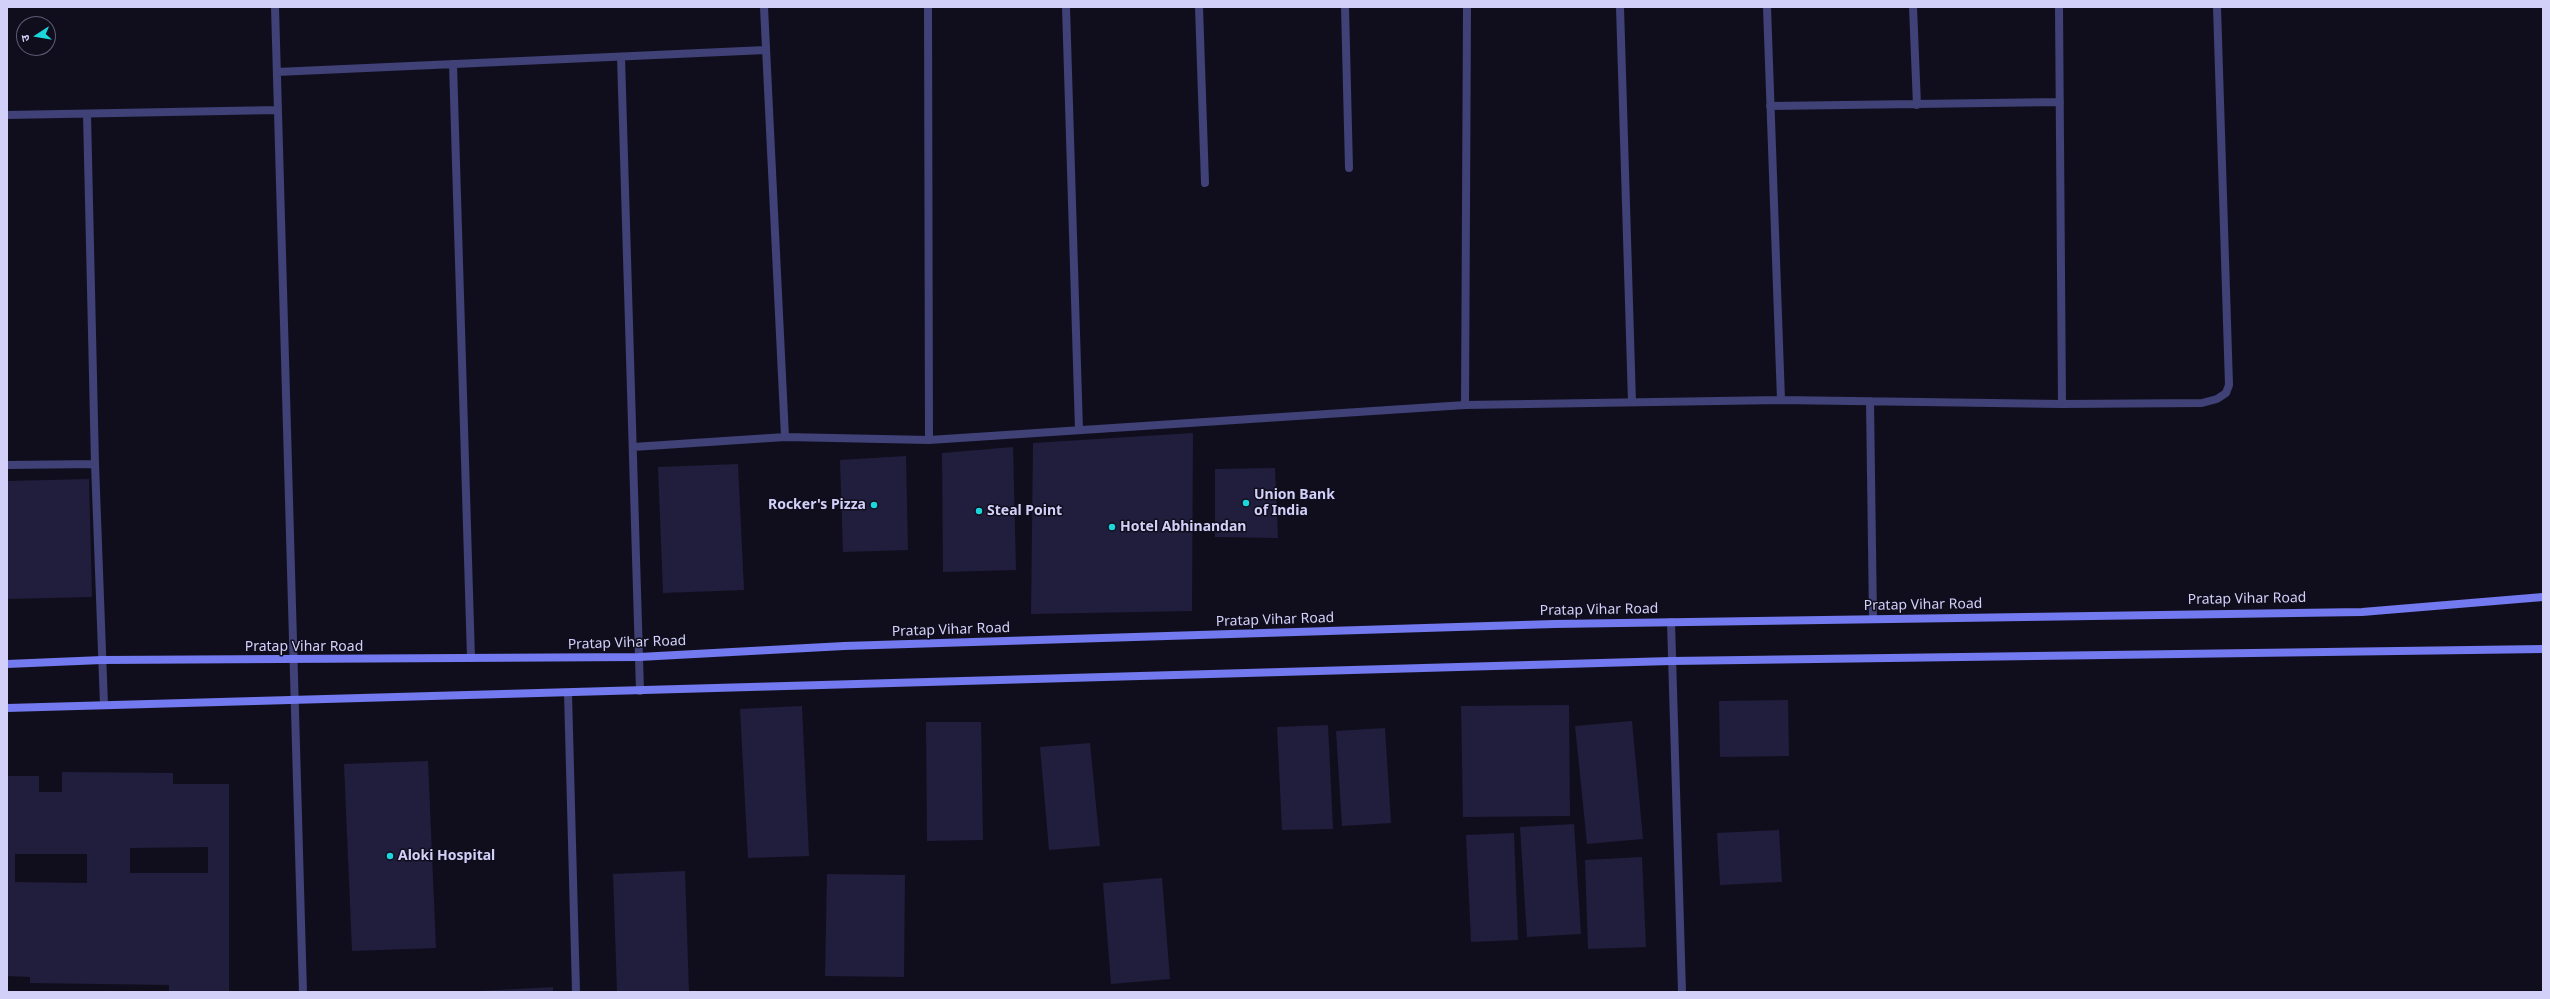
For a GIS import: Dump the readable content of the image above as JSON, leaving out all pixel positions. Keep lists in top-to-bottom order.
{
  "streets": {
    "street": ["Pratap Vihar Road"]
  },
  "places": [
    "Union Bank of India",
    "Rocker's Pizza",
    "Steal Point",
    "Hotel Abhinandan",
    "Aloki Hospital"
  ],
  "north": "left"
}
